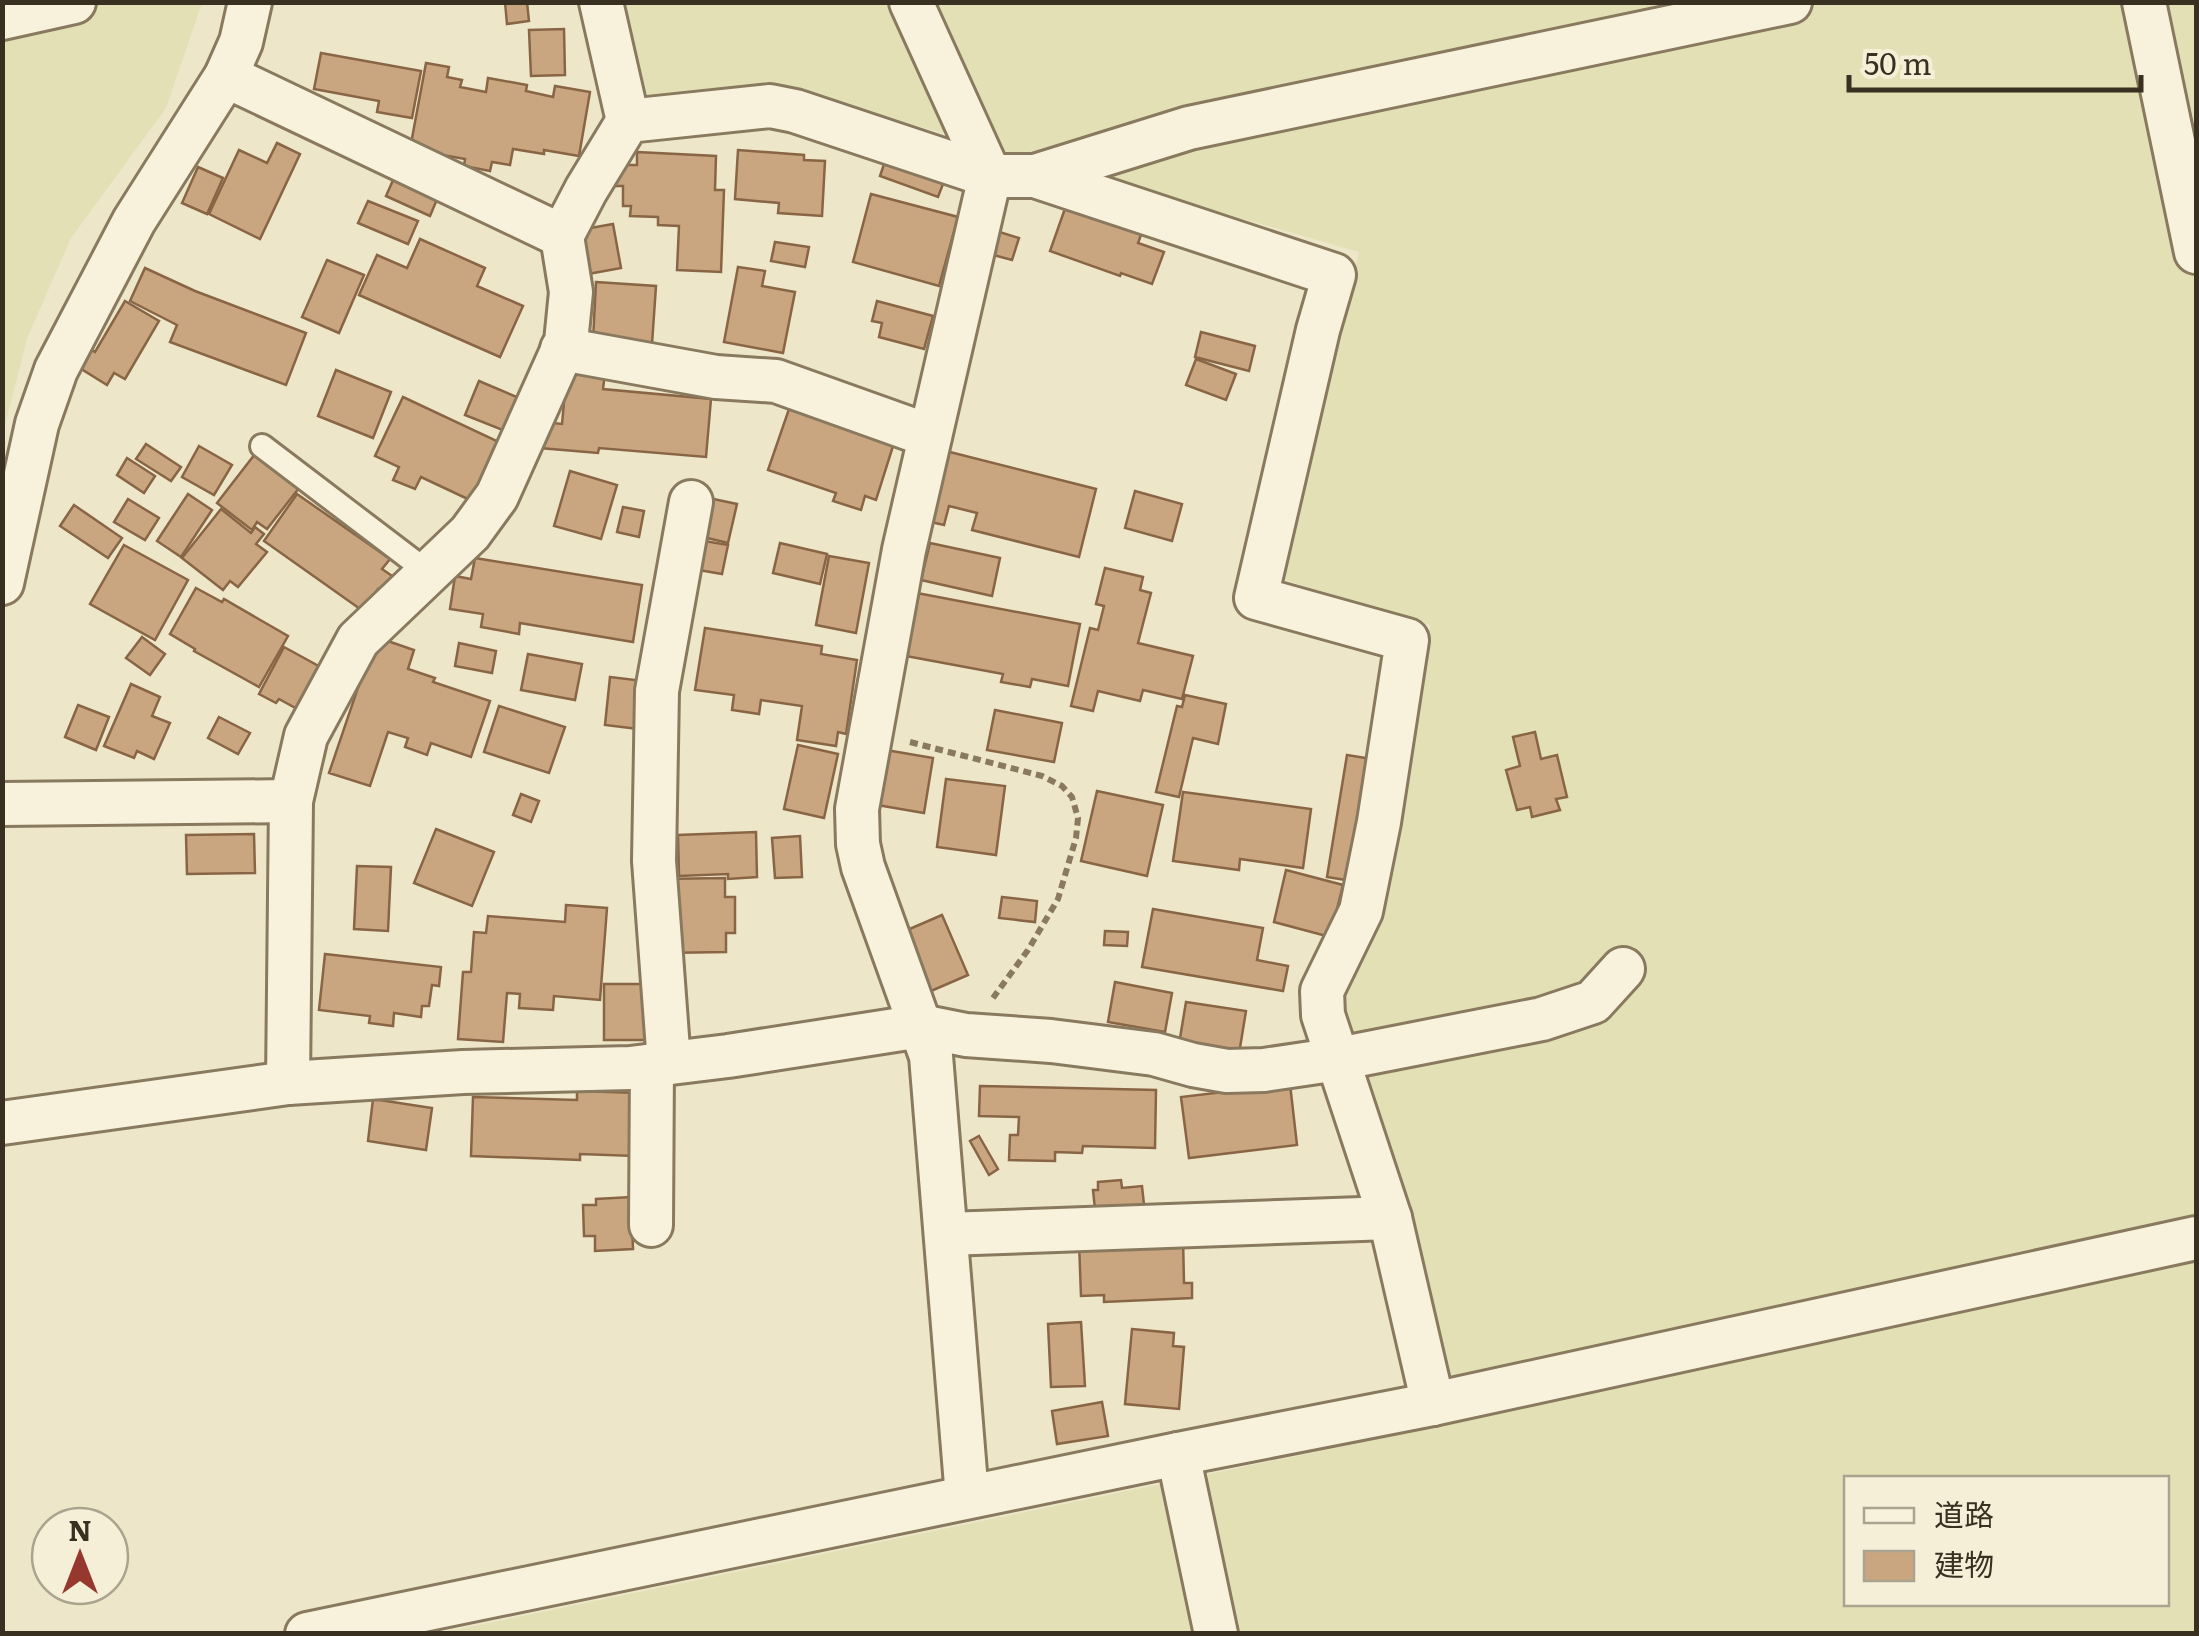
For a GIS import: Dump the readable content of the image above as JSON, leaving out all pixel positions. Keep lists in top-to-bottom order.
{
  "legend": ["道路", "建物"],
  "scale_bar": "50 m",
  "north": "top"
}
